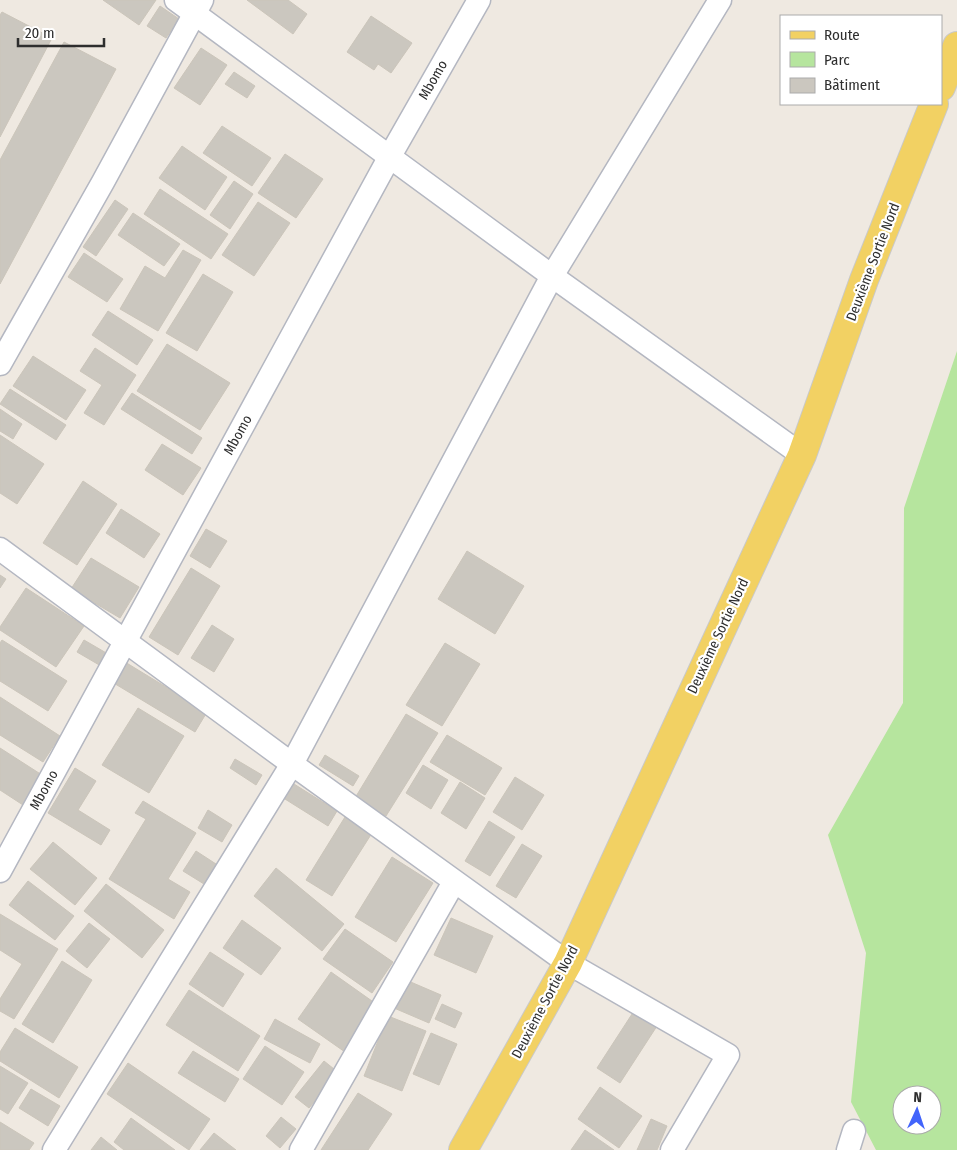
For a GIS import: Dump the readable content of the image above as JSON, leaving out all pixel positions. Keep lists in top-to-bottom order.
{
  "streets": {
    "main road": ["Deuxième Sortie Nord"],
    "street": ["Mbomo"]
  },
  "legend": ["Route", "Parc", "Bâtiment"],
  "scale_bar": "20 m",
  "north": "top"
}
